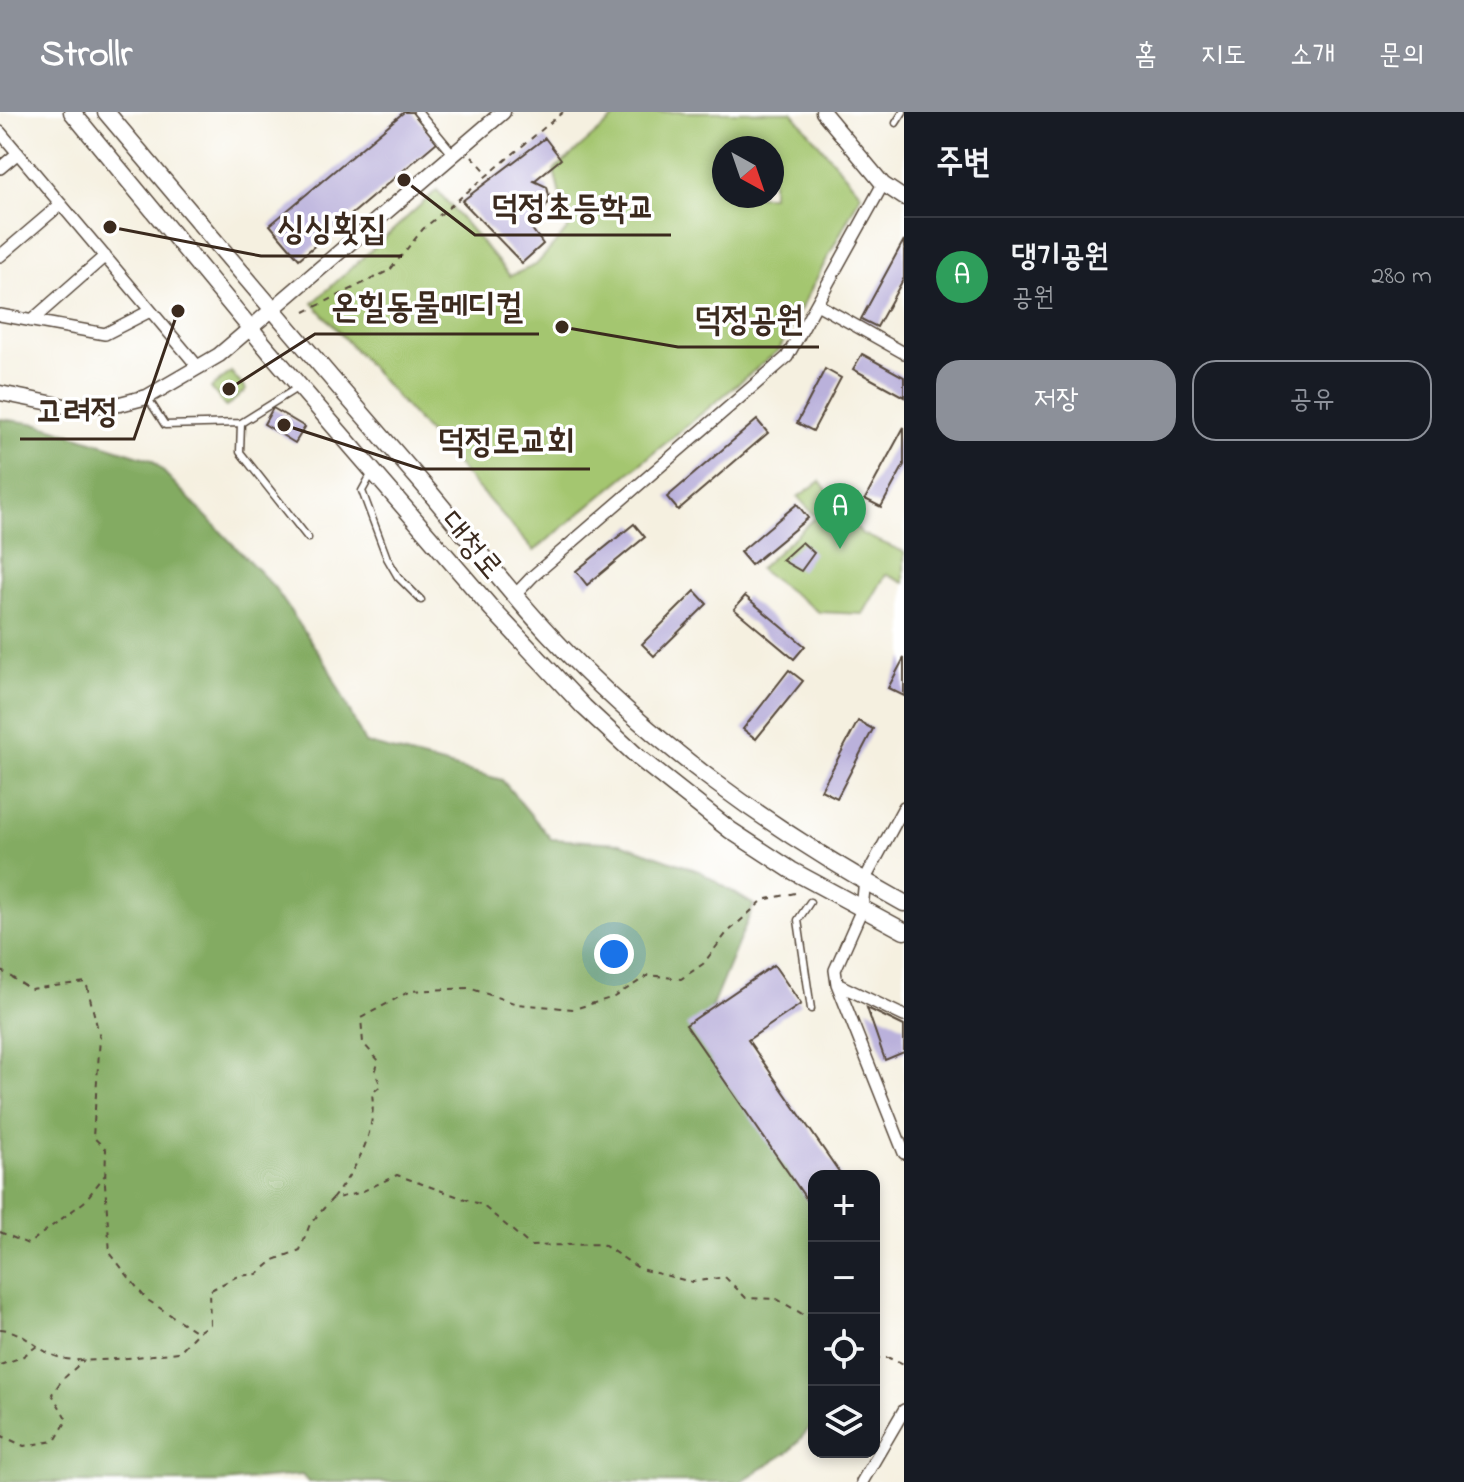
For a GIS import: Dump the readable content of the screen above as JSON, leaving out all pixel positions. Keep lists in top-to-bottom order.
{
  "streets": {
    "main road": ["대청로"]
  },
  "places": [
    "덕정초등학교",
    "싱싱횟집",
    "고려정",
    "덕정공원",
    "온힐동물메디컬",
    "덕정로교회"
  ],
  "north": "bottom right",
  "page": {
    "header": "Strollr",
    "nav": [
      "홈",
      "지도",
      "소개",
      "문의"
    ],
    "heading": "주변",
    "list": [
      {
        "mark": "A",
        "name": "댕기공원",
        "note": "공원",
        "value": "280 m"
      }
    ],
    "buttons": ["저장", "공유"],
    "pins": "A",
    "map_buttons": ["+", "−"]
  }
}
